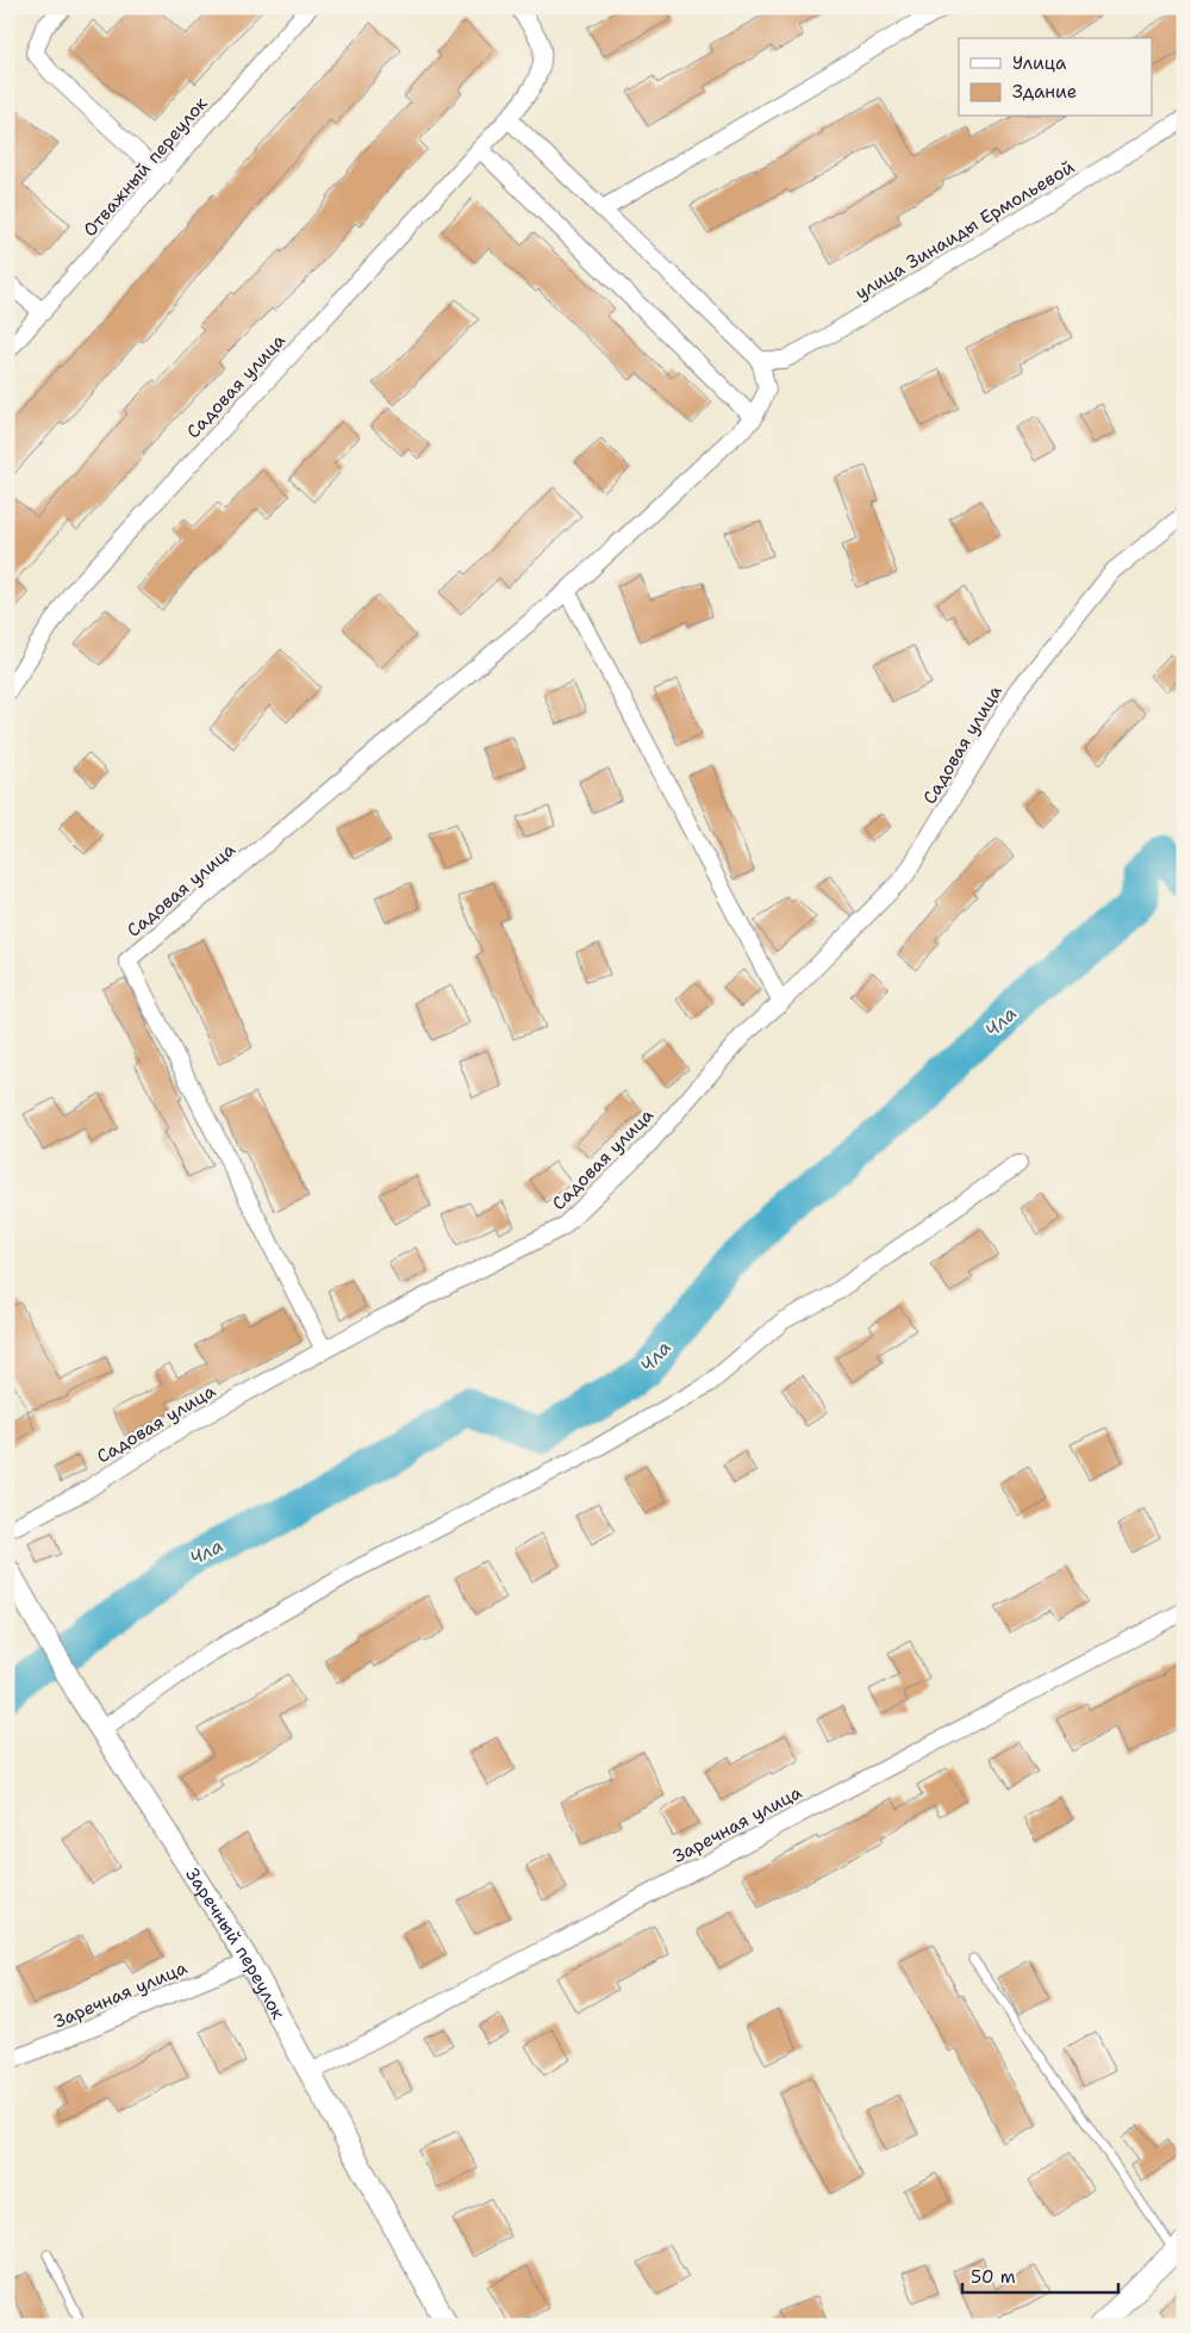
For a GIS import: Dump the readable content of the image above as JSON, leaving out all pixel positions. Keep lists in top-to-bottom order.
{
  "streets": {
    "street": [
      "Отважный переулок",
      "улица Зинаиды Ермольевой",
      "Садовая улица",
      "Заречная улица",
      "Заречный переулок"
    ]
  },
  "crossings": [
    ["улица Зинаиды Ермольевой", "Садовая улица"],
    ["Заречная улица", "Заречный переулок"]
  ],
  "water": ["Чла"],
  "legend": ["Улица", "Здание"],
  "scale_bar": "50 m"
}
